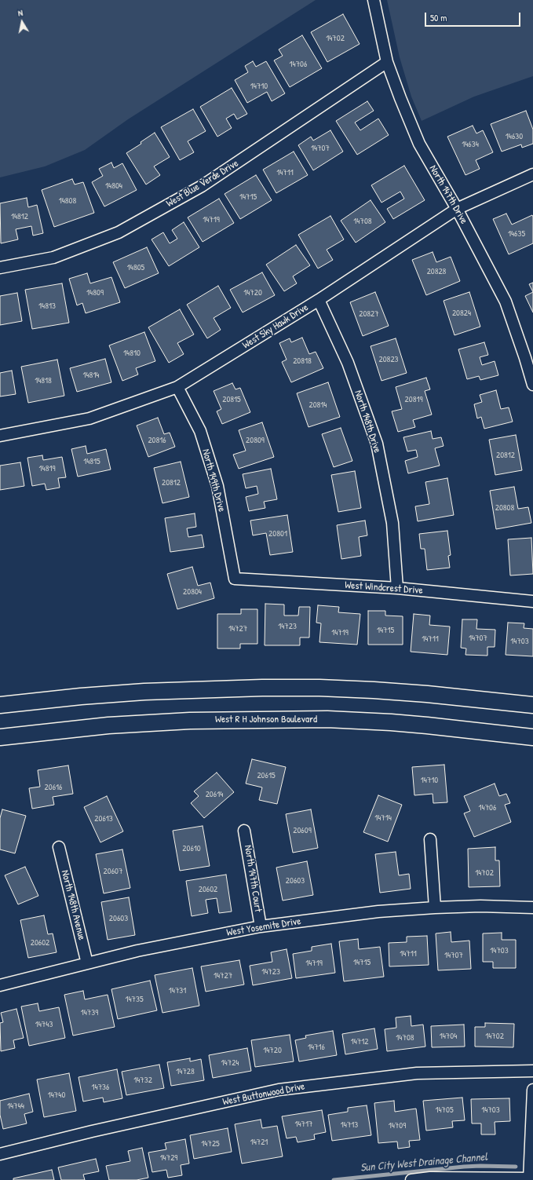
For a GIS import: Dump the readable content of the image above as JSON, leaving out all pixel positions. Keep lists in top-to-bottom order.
{
  "streets": {
    "main road": ["West R H Johnson Boulevard"],
    "street": [
      "West Blue Verde Drive",
      "North 147th Drive",
      "West Sky Hawk Drive",
      "North 148th Drive",
      "North 149th Drive",
      "West Windcrest Drive",
      "North 147th Court",
      "North 148th Avenue",
      "West Yosemite Drive",
      "West Buttonwood Drive"
    ]
  },
  "crossings": [
    ["West Blue Verde Drive", "North 147th Drive"],
    ["North 147th Drive", "West Sky Hawk Drive"],
    ["West Sky Hawk Drive", "North 148th Drive"],
    ["West Sky Hawk Drive", "North 149th Drive"],
    ["North 148th Drive", "West Windcrest Drive"],
    ["North 149th Drive", "West Windcrest Drive"],
    ["North 147th Court", "West Yosemite Drive"],
    ["North 148th Avenue", "West Yosemite Drive"]
  ],
  "water": ["Sun City West Drainage Channel"],
  "house_numbers": [
    "14702",
    "14706",
    "14710",
    "14630",
    "14634",
    "14707",
    "14711",
    "14804",
    "14715",
    "14808",
    "14812",
    "14719",
    "14708",
    "14635",
    "14805",
    "20828",
    "14809",
    "14720",
    "14813",
    "20824",
    "20827",
    "14810",
    "20823",
    "20818",
    "14814",
    "14818",
    "20815",
    "20819",
    "20814",
    "20816",
    "20809",
    "20812",
    "14815",
    "14819",
    "20812",
    "20808",
    "20801",
    "20804",
    "14723",
    "14727",
    "14715",
    "14719",
    "14707",
    "14711",
    "14703",
    "20615",
    "14710",
    "20616",
    "20614",
    "14706",
    "14714",
    "20613",
    "20609",
    "20610",
    "20607",
    "14702",
    "20603",
    "20602",
    "20603",
    "20602",
    "14703",
    "14711",
    "14707",
    "14715",
    "14719",
    "14723",
    "14727",
    "14731",
    "14735",
    "14739",
    "14743",
    "14704",
    "14702",
    "14708",
    "14712",
    "14716",
    "14720",
    "14724",
    "14728",
    "14732",
    "14736",
    "14740",
    "14744",
    "14705",
    "14703",
    "14717",
    "14713",
    "14709",
    "14721",
    "14725",
    "14729"
  ],
  "scale_bar": "50 m",
  "north": "top"
}
